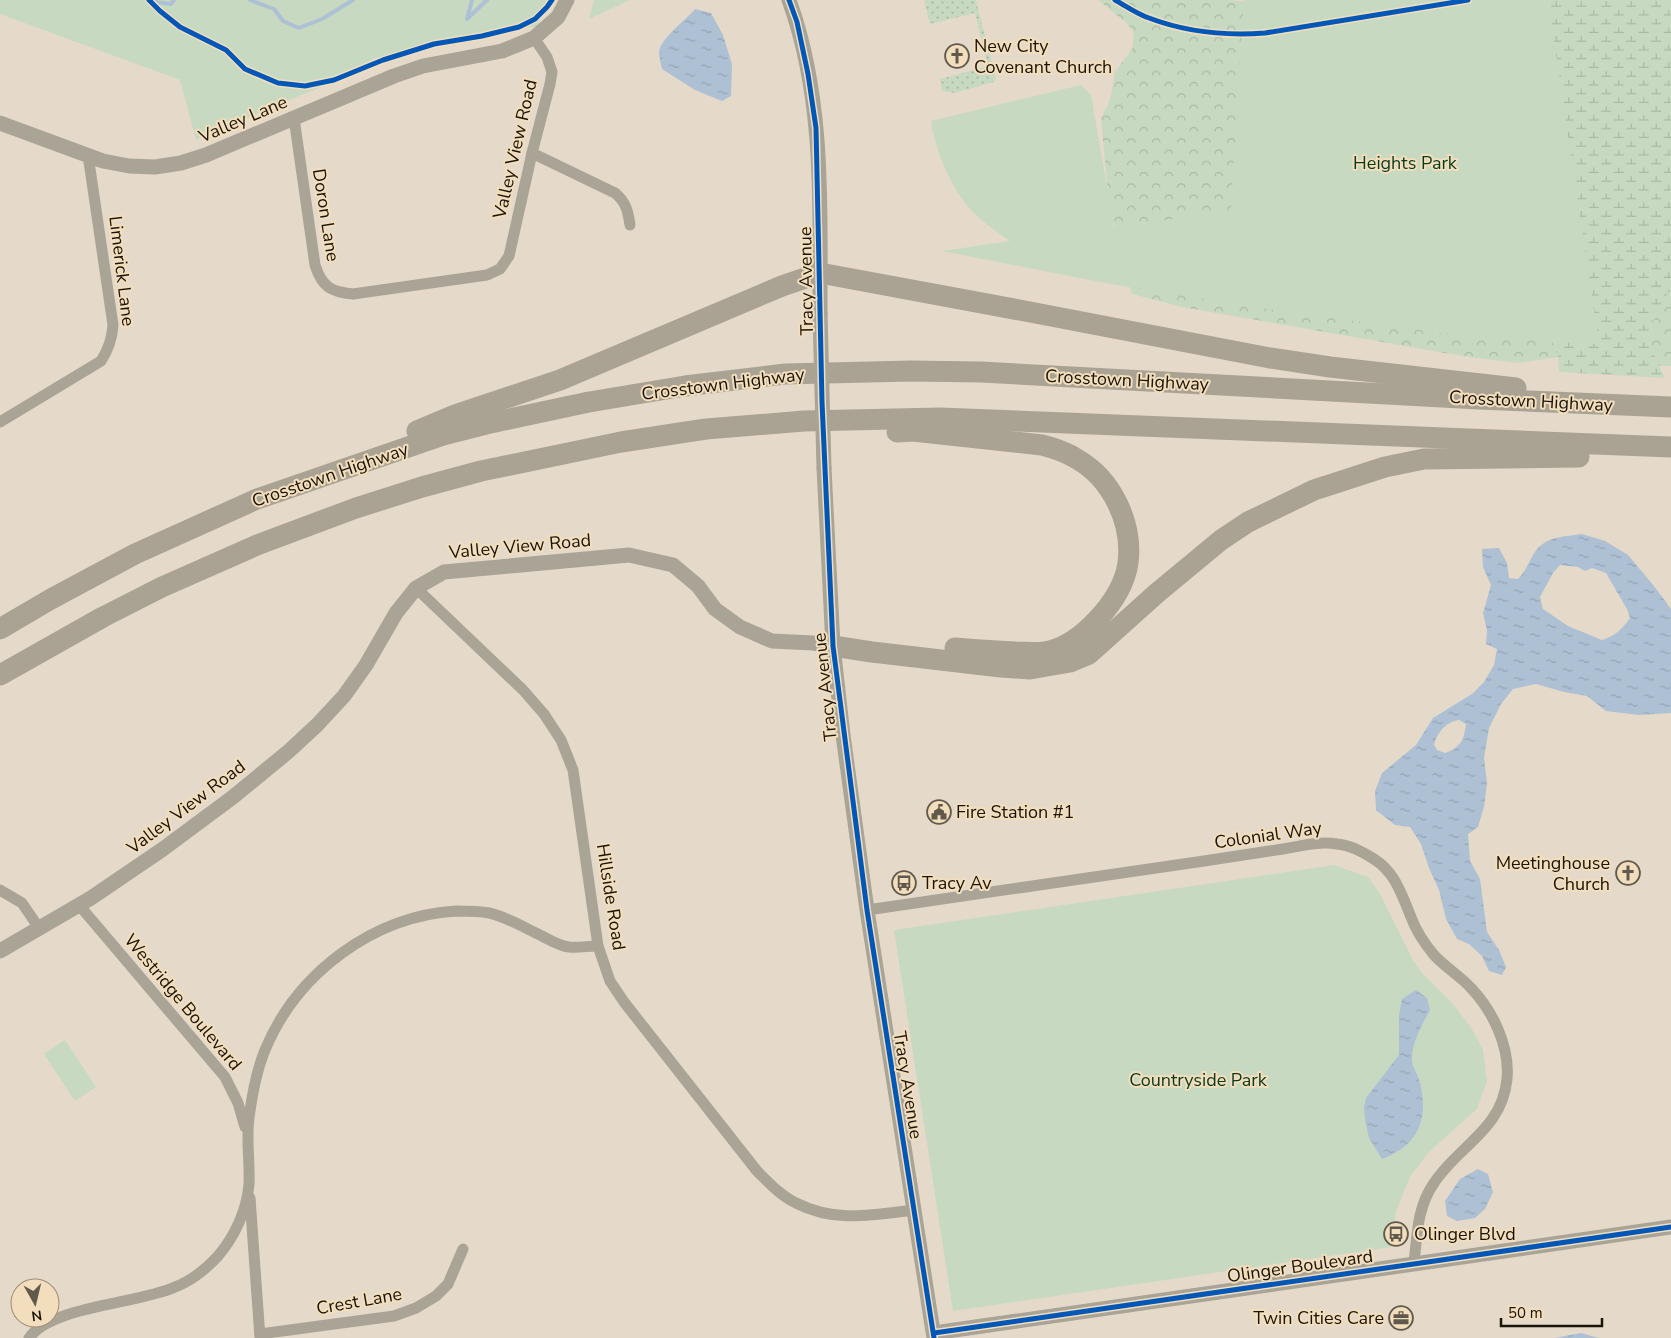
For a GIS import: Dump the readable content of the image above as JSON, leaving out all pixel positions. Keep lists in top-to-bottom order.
{
  "streets": {
    "highway": ["Crosstown Highway"],
    "street": [
      "Valley Lane",
      "Valley View Road",
      "Doron Lane",
      "Limerick Lane",
      "Tracy Avenue",
      "Colonial Way",
      "Hillside Road",
      "Westridge Boulevard",
      "Olinger Boulevard",
      "Crest Lane"
    ]
  },
  "crossings": [
    ["Valley Lane", "Valley View Road"],
    ["Valley Lane", "Doron Lane"],
    ["Valley Lane", "Limerick Lane"],
    ["Valley View Road", "Doron Lane"],
    ["Valley View Road", "Tracy Avenue"],
    ["Valley View Road", "Hillside Road"],
    ["Valley View Road", "Westridge Boulevard"],
    ["Tracy Avenue", "Colonial Way"],
    ["Tracy Avenue", "Hillside Road"],
    ["Tracy Avenue", "Olinger Boulevard"],
    ["Colonial Way", "Olinger Boulevard"],
    ["Westridge Boulevard", "Crest Lane"]
  ],
  "parks": ["Heights Park", "Countryside Park"],
  "places": {
    "church": ["New City Covenant Church", "Meetinghouse Church"],
    "public building": ["Fire Station #1"],
    "bus stop": ["Tracy Av", "Olinger Blvd"],
    "office": ["Twin Cities Care"]
  },
  "scale_bar": "50 m",
  "north": "bottom"
}
